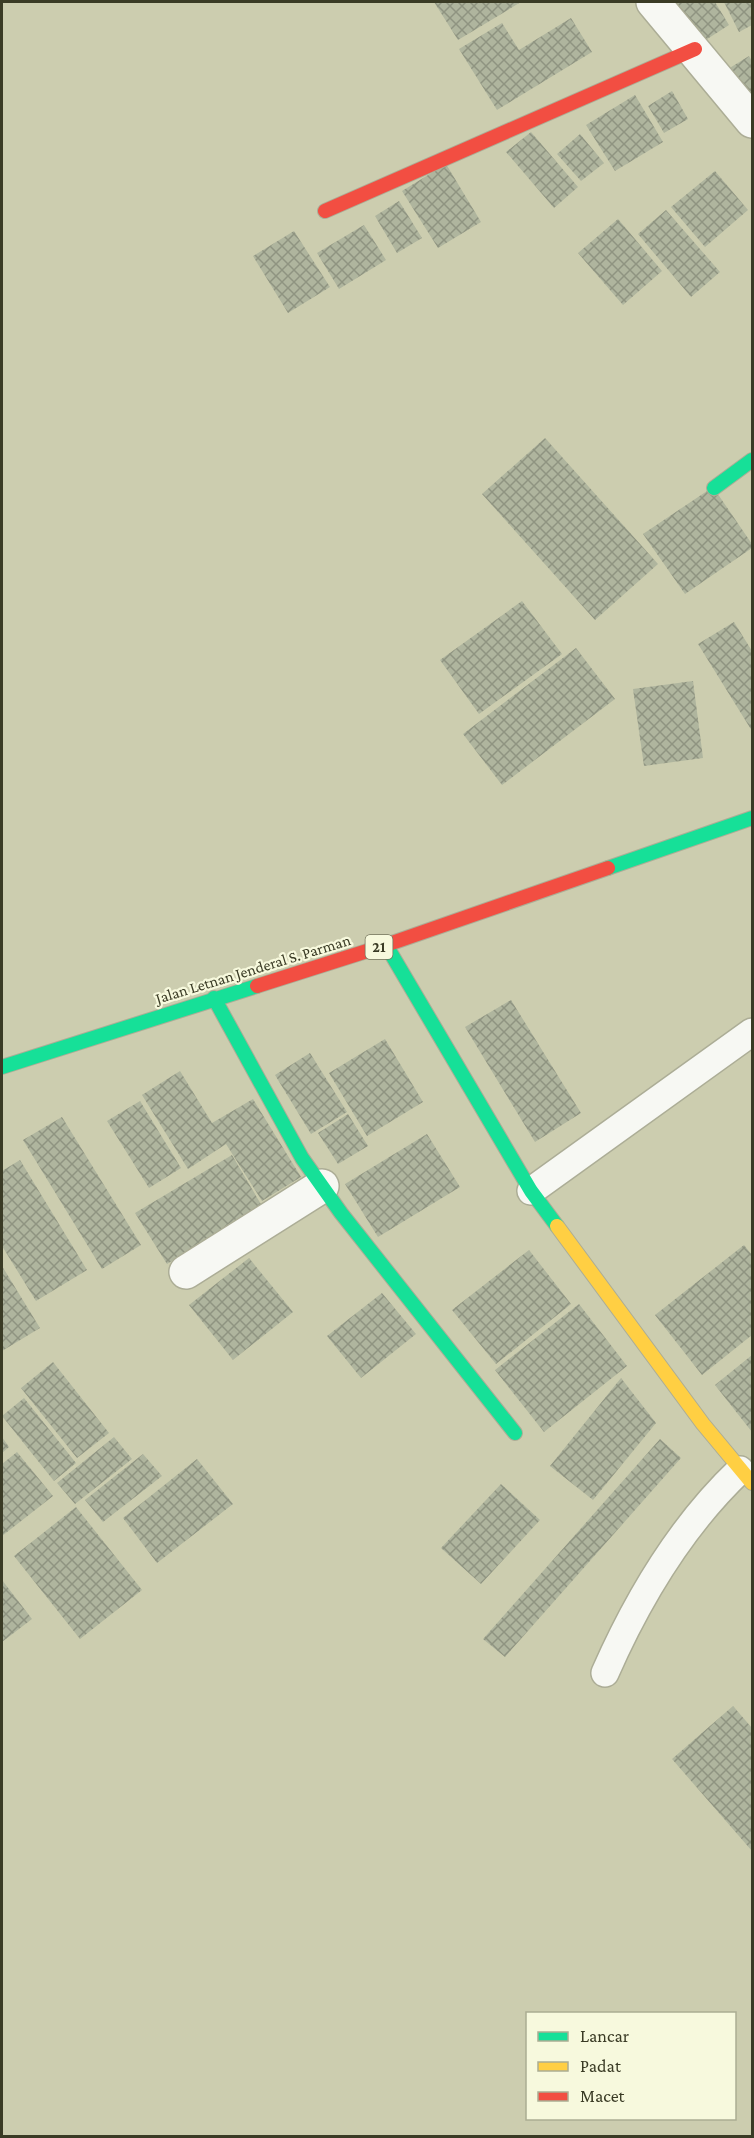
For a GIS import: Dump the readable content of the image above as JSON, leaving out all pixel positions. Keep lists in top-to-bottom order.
{
  "streets": {
    "main road": ["21", "Jalan Letnan Jenderal S. Parman"]
  },
  "legend": ["Lancar", "Padat", "Macet"]
}
